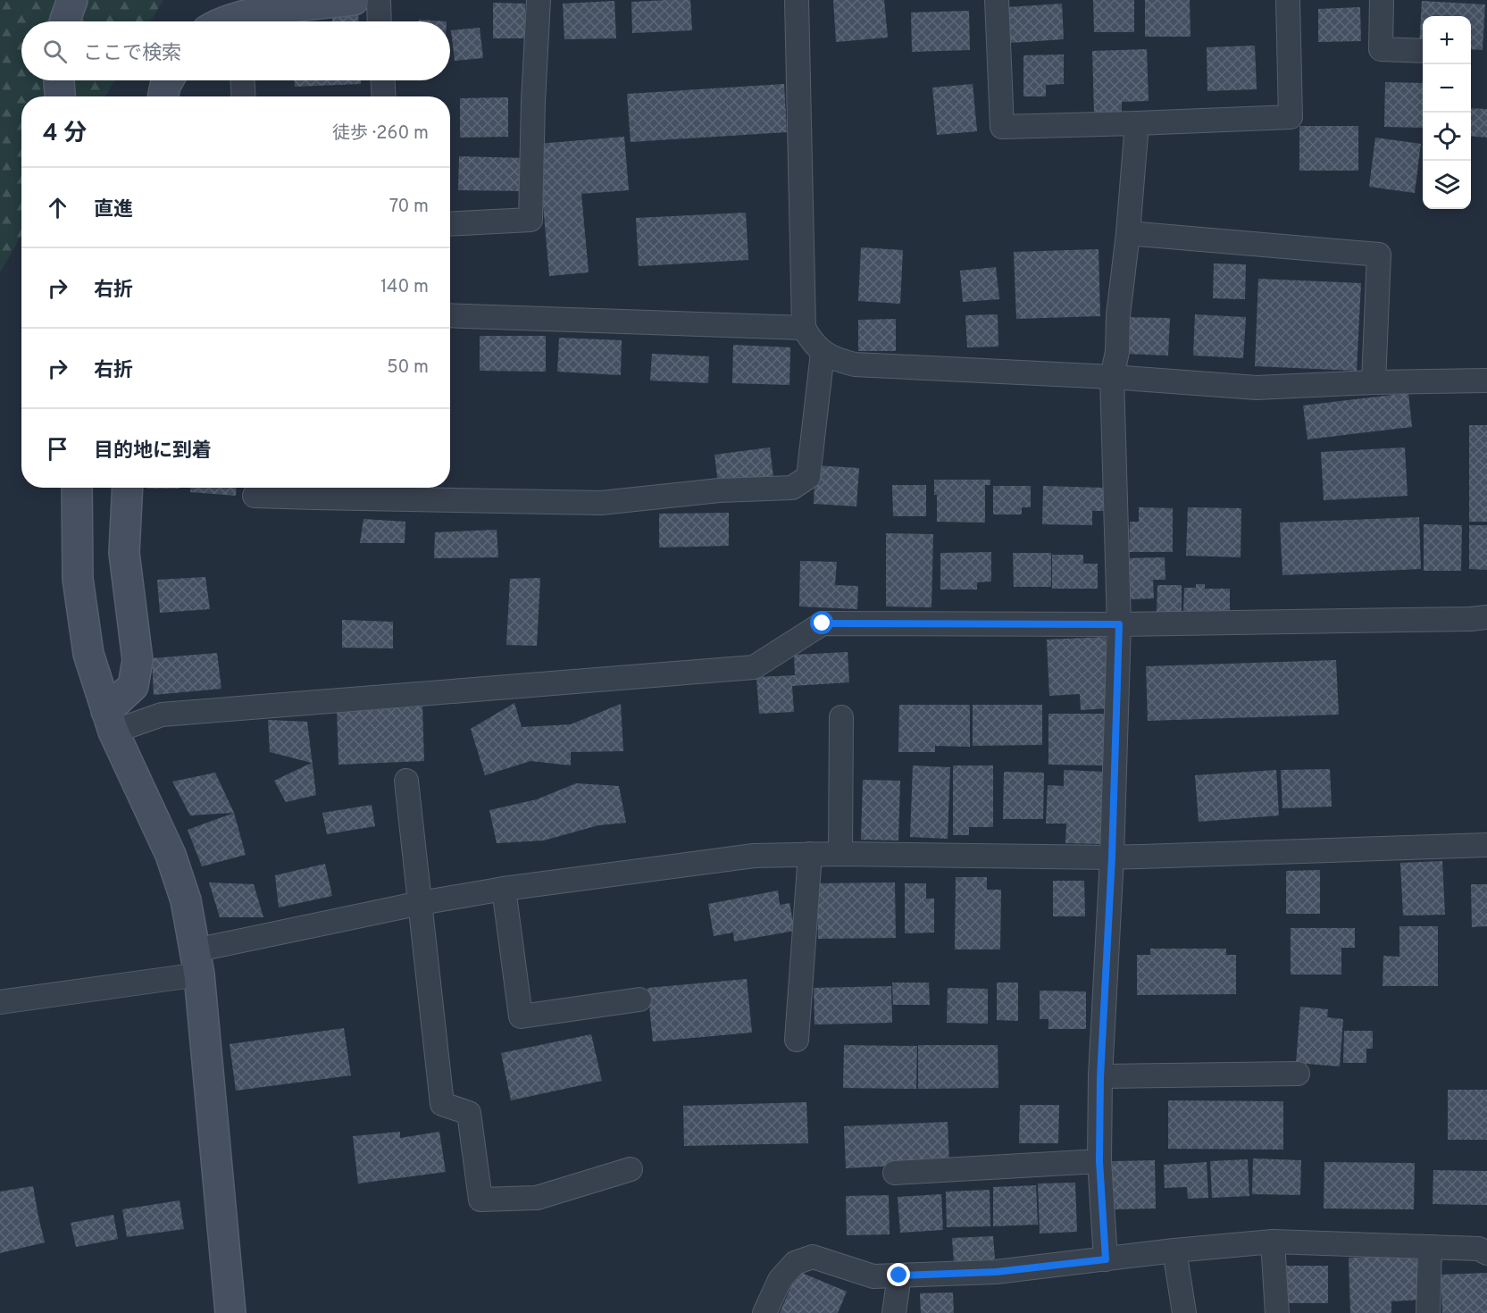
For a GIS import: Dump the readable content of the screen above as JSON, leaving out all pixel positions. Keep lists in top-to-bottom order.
{
  "page": {
    "map_buttons": ["+", "−"],
    "search": "ここで検索",
    "heading": ["4 分", "徒歩 · 260 m"],
    "list": [
      ["直進", "70 m"],
      ["右折", "140 m"],
      ["右折", "50 m"],
      "目的地に到着"
    ]
  }
}
